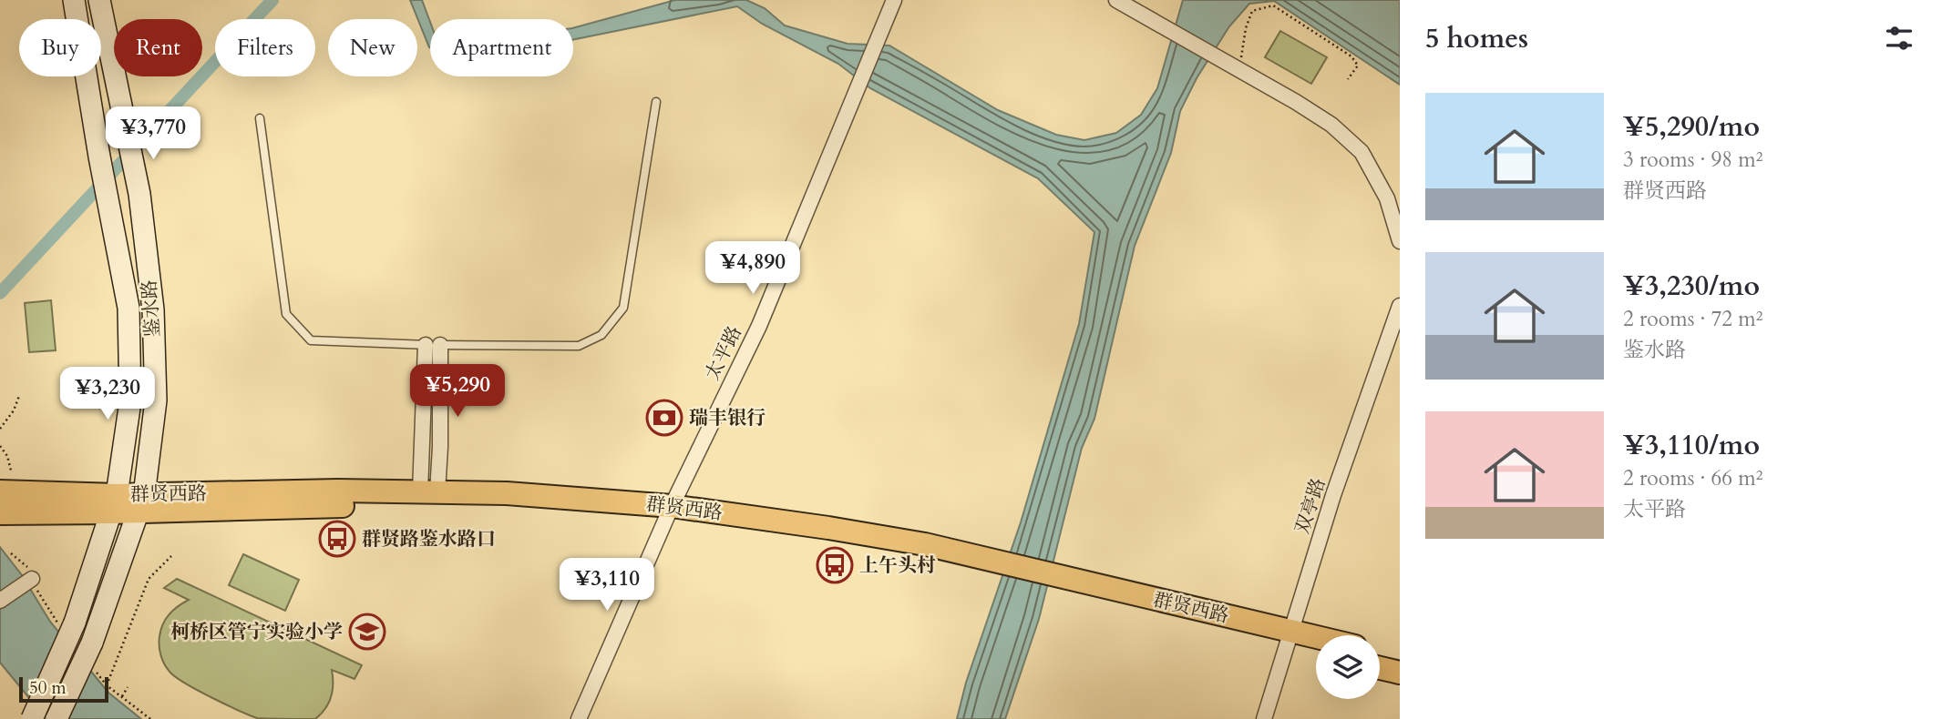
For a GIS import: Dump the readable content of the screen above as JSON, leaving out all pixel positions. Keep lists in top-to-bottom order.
{
  "streets": {
    "main road": ["群贤西路"],
    "street": ["鉴水路", "太平路", "双亭路"]
  },
  "crossings": [
    ["鉴水路", "群贤西路"],
    ["太平路", "群贤西路"],
    ["群贤西路", "双亭路"]
  ],
  "places": {
    "bank": ["瑞丰银行"],
    "bus stop": ["群贤路鉴水路口", "上午头村"],
    "school or university": ["柯桥区管宁实验小学"]
  },
  "scale_bar": "50 m",
  "page": {
    "heading": "5 homes",
    "chip": [
      "Buy",
      "Rent",
      "Filters",
      "New",
      "Apartment"
    ],
    "list": [
      {
        "name": "¥5,290/mo",
        "note": "3 rooms · 98 m² · 群贤西路"
      },
      {
        "name": "¥3,230/mo",
        "note": "2 rooms · 72 m² · 鉴水路"
      },
      {
        "name": "¥3,110/mo",
        "note": "2 rooms · 66 m² · 太平路"
      }
    ],
    "price": [
      "¥3,770",
      "¥4,890",
      "¥5,290",
      "¥3,230",
      "¥3,110"
    ],
    "scale": "50 m"
  }
}
